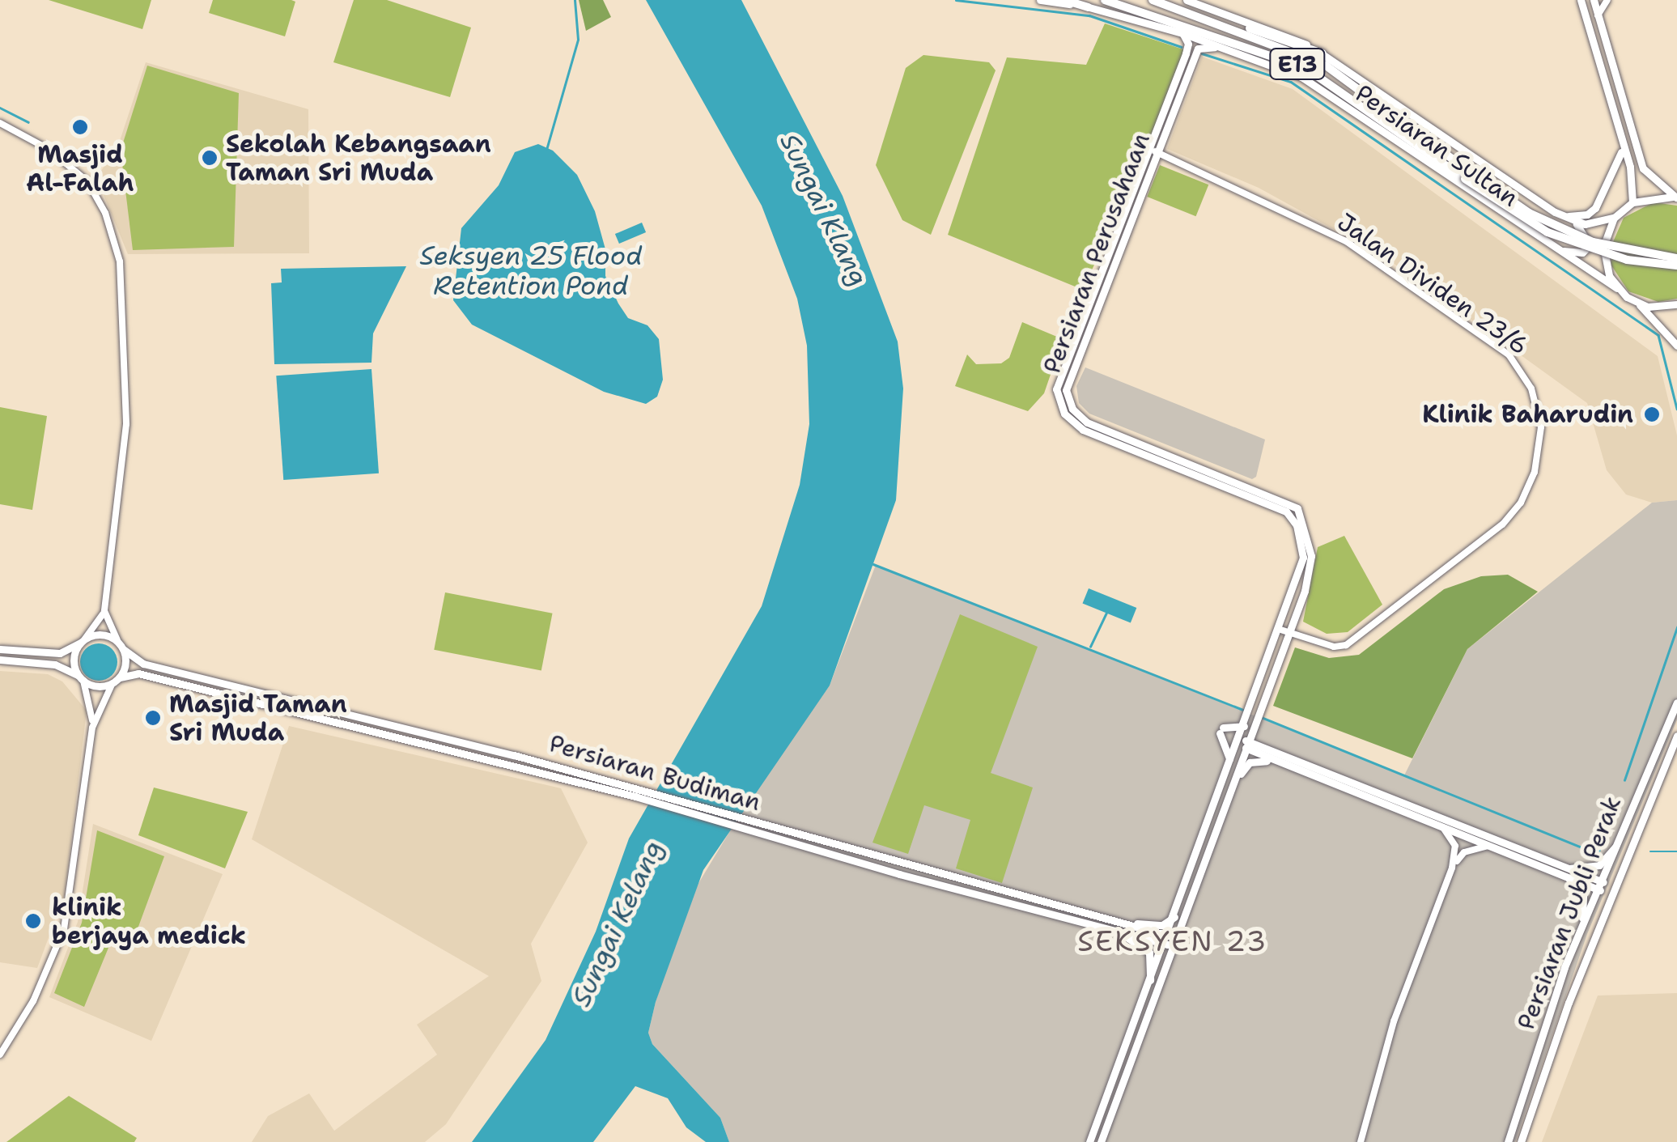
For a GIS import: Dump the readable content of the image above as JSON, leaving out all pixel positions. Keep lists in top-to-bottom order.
{
  "streets": {
    "highway": ["E13"],
    "main road": [
      "Persiaran Sultan",
      "Persiaran Perusahaan",
      "Persiaran Budiman",
      "Persiaran Jubli Perak"
    ],
    "street": ["Jalan Dividen 23/6"]
  },
  "crossings": [
    ["Persiaran Sultan", "Persiaran Perusahaan"],
    ["Persiaran Perusahaan", "Jalan Dividen 23/6"],
    ["Persiaran Perusahaan", "Persiaran Budiman"]
  ],
  "districts": ["SEKSYEN 23"],
  "water": ["Sungai Klang", "Seksyen 25 Flood Retention Pond", "Sungai Kelang"],
  "places": [
    "Masjid Al-Falah",
    "Sekolah Kebangsaan Taman Sri Muda",
    "Klinik Baharudin",
    "Masjid Taman Sri Muda",
    "klinik berjaya medick"
  ]
}
